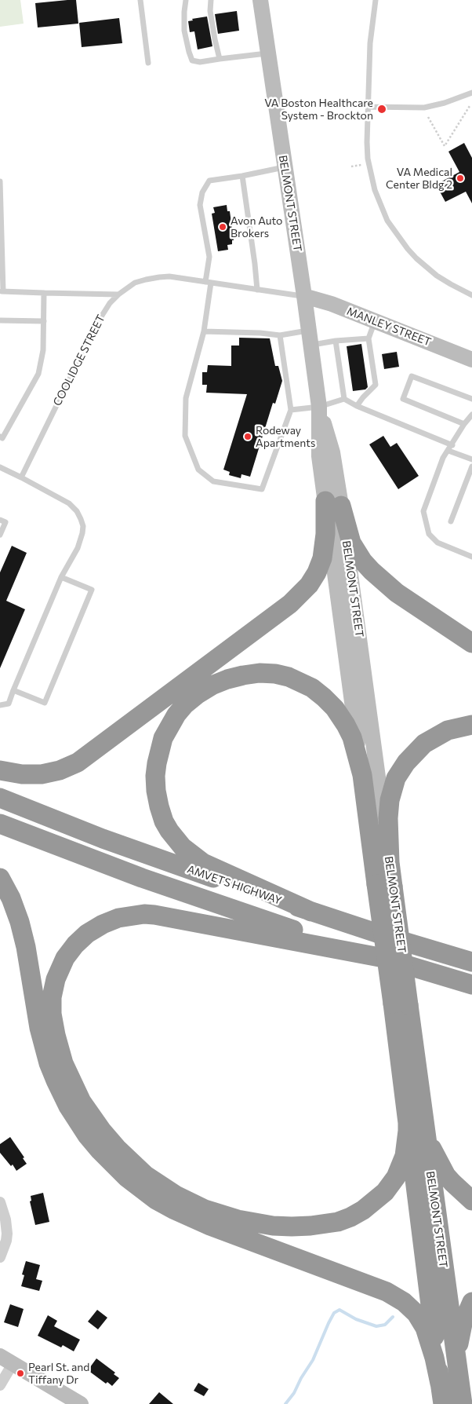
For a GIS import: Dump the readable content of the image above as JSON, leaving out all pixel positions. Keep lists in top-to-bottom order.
{
  "streets": {
    "highway": ["BELMONT STREET", "AMVETS HIGHWAY"],
    "main road": ["MANLEY STREET"],
    "lane": ["COOLIDGE STREET"]
  },
  "crossings": [
    ["BELMONT STREET", "MANLEY STREET"],
    ["BELMONT STREET", "COOLIDGE STREET"],
    ["MANLEY STREET", "COOLIDGE STREET"]
  ],
  "places": [
    "VA Boston Healthcare System - Brockton",
    "VA Medical Center Bldg 2",
    "Avon Auto Brokers",
    "Rodeway Apartments",
    "Pearl St. and Tiffany Dr"
  ]
}
